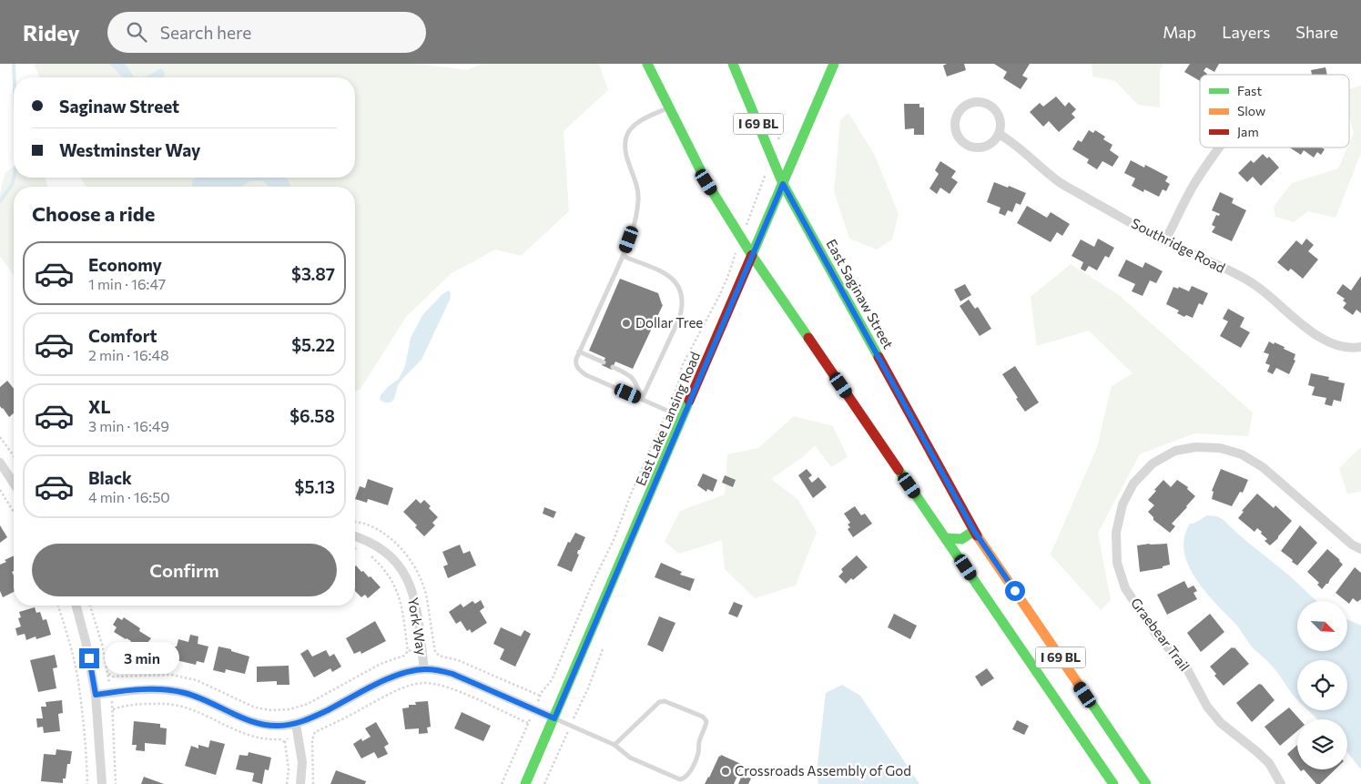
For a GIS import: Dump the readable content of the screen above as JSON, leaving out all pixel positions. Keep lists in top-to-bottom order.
{
  "streets": {
    "main road": ["I 69 BL", "East Saginaw Street", "East Lake Lansing Road"],
    "street": ["Southridge Road", "York Way", "Graebear Trail"]
  },
  "crossings": [
    ["I 69 BL", "East Saginaw Street"],
    ["I 69 BL", "East Lake Lansing Road"],
    ["East Saginaw Street", "East Lake Lansing Road"]
  ],
  "places": ["Dollar Tree", "Crossroads Assembly of God"],
  "legend": ["Fast", "Slow", "Jam"],
  "north": "bottom right",
  "page": {
    "header": "Ridey",
    "search": "Search here",
    "nav": ["Map", "Layers", "Share"],
    "banner": ["Saginaw Street", "Westminster Way"],
    "heading": "Choose a ride",
    "list": [
      {
        "name": "Economy",
        "note": "1 min · 16:47",
        "value": "$3.87"
      },
      {
        "name": "Comfort",
        "note": "2 min · 16:48",
        "value": "$5.22"
      },
      {
        "name": "XL",
        "note": "3 min · 16:49",
        "value": "$6.58"
      },
      {
        "name": "Black",
        "note": "4 min · 16:50",
        "value": "$5.13"
      }
    ],
    "buttons": "Confirm",
    "bubble": "3 min"
  }
}
